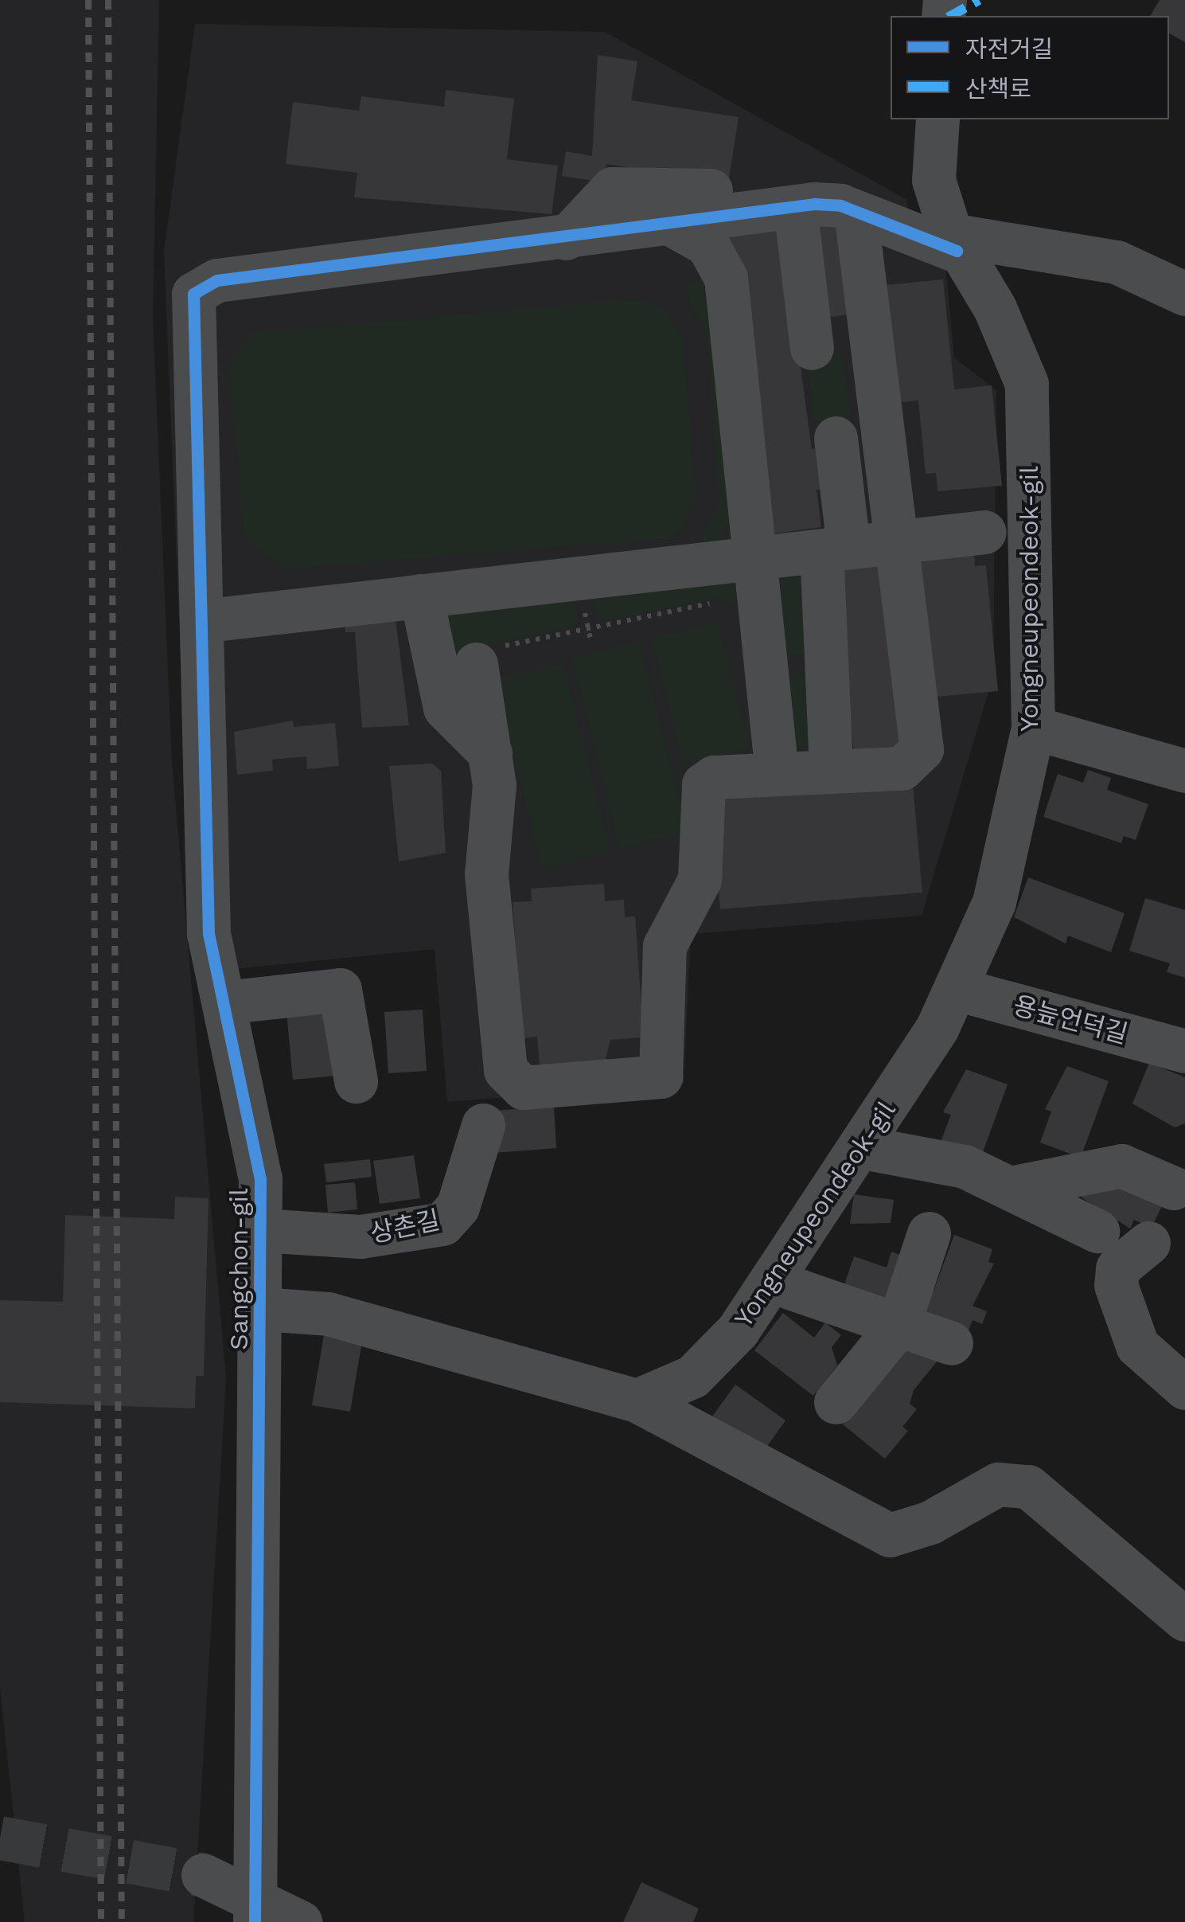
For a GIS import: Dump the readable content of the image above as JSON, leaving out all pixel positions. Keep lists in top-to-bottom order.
{
  "streets": {
    "street": [
      "Yongneupeondeok-gil",
      "용늪언덕길",
      "상촌길",
      "Sangchon-gil"
    ]
  },
  "crossings": [
    ["Yongneupeondeok-gil", "용늪언덕길"],
    ["Yongneupeondeok-gil", "Sangchon-gil"],
    ["상촌길", "Sangchon-gil"]
  ],
  "legend": ["자전거길", "산책로"]
}
